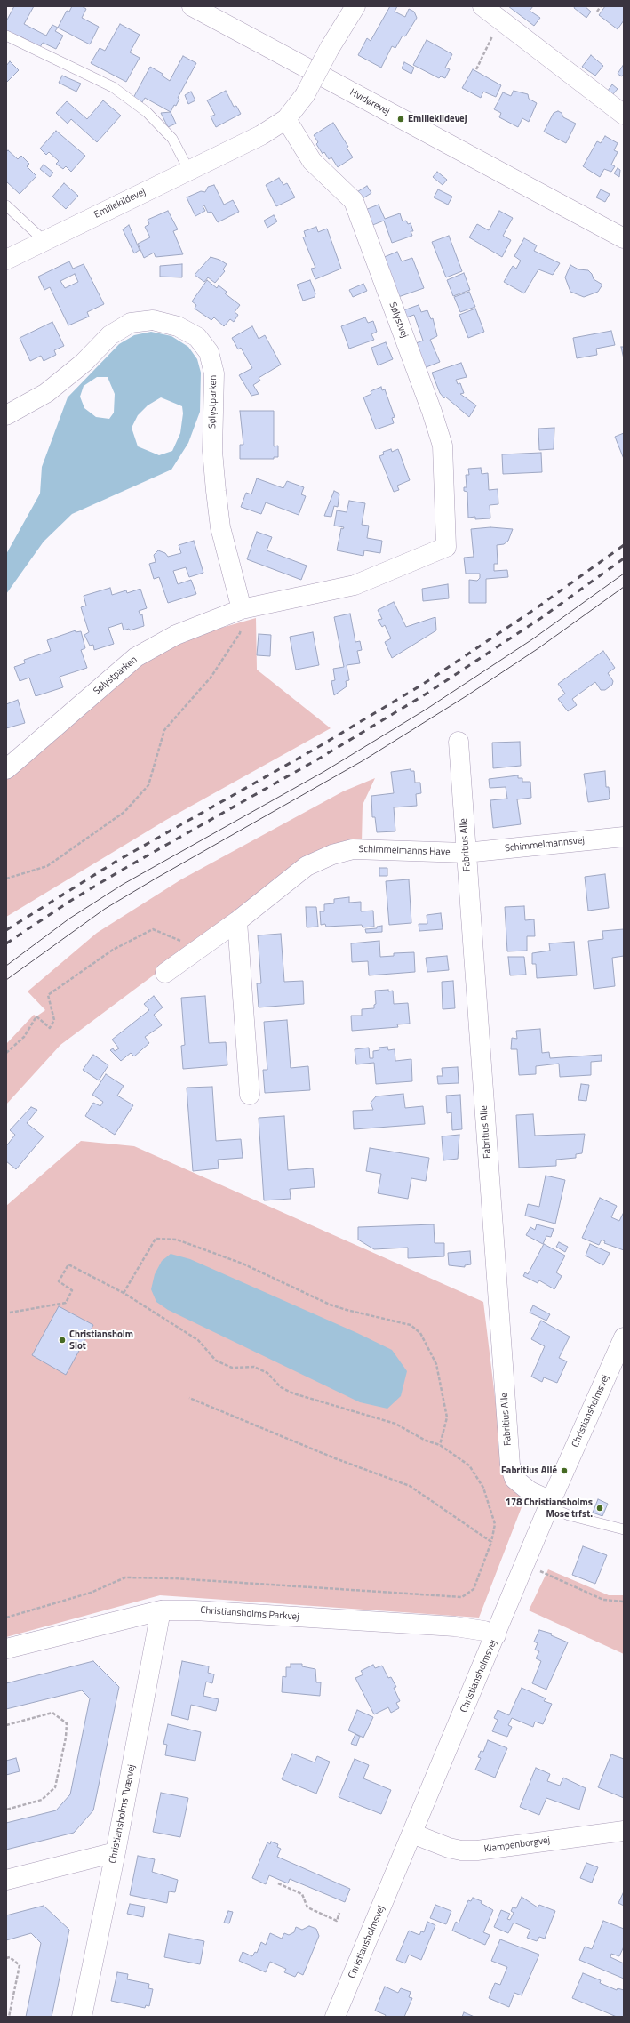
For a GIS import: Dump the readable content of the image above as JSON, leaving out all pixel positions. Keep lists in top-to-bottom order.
{
  "streets": {
    "street": [
      "Hvidørevej",
      "Emiliekildevej",
      "Sølystvej",
      "Sølystparken",
      "Fabritius Alle",
      "Schimmelmannsvej",
      "Schimmelmanns Have",
      "Christiansholmsvej",
      "Christiansholms Parkvej",
      "Christiansholms Tværvej",
      "Klampenborgvej"
    ]
  },
  "crossings": [
    ["Emiliekildevej", "Sølystvej"],
    ["Sølystvej", "Sølystparken"],
    ["Fabritius Alle", "Schimmelmannsvej"],
    ["Fabritius Alle", "Schimmelmanns Have"],
    ["Fabritius Alle", "Christiansholmsvej"],
    ["Schimmelmannsvej", "Schimmelmanns Have"],
    ["Christiansholmsvej", "Christiansholms Parkvej"],
    ["Christiansholmsvej", "Klampenborgvej"],
    ["Christiansholms Parkvej", "Christiansholms Tværvej"]
  ],
  "places": [
    "Emiliekildevej",
    "Christiansholm Slot",
    "Fabritius Allé",
    "178 Christiansholms Mose trfst."
  ]
}
